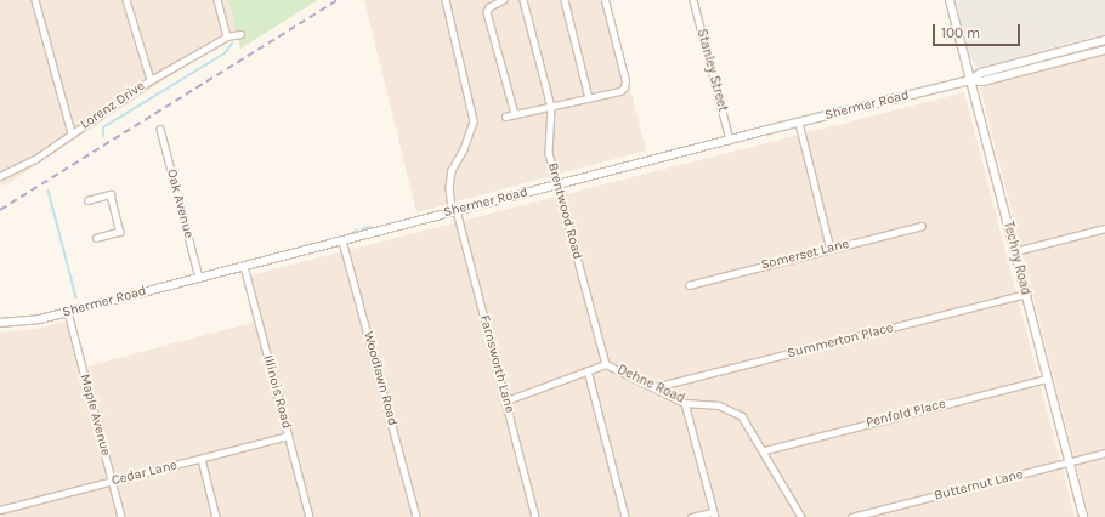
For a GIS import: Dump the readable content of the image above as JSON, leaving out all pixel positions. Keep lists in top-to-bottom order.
{
  "streets": {
    "main road": ["Shermer Road", "Techny Road"],
    "street": [
      "Stanley Street",
      "Lorenz Drive",
      "Oak Avenue",
      "Brentwood Road",
      "Somerset Lane",
      "Summerton Place",
      "Farnsworth Lane",
      "Woodlawn Road",
      "Dehne Road",
      "Illinois Road",
      "Penfold Place",
      "Maple Avenue",
      "Cedar Lane",
      "Butternut Lane"
    ]
  },
  "crossings": [
    ["Stanley Street", "Shermer Road"],
    ["Shermer Road", "Oak Avenue"],
    ["Shermer Road", "Brentwood Road"],
    ["Shermer Road", "Techny Road"],
    ["Shermer Road", "Farnsworth Lane"],
    ["Shermer Road", "Woodlawn Road"],
    ["Shermer Road", "Illinois Road"],
    ["Shermer Road", "Maple Avenue"],
    ["Brentwood Road", "Dehne Road"],
    ["Techny Road", "Summerton Place"],
    ["Techny Road", "Penfold Place"],
    ["Techny Road", "Butternut Lane"],
    ["Summerton Place", "Dehne Road"],
    ["Farnsworth Lane", "Dehne Road"],
    ["Dehne Road", "Penfold Place"],
    ["Illinois Road", "Cedar Lane"],
    ["Maple Avenue", "Cedar Lane"]
  ],
  "scale_bar": "100 m"
}
